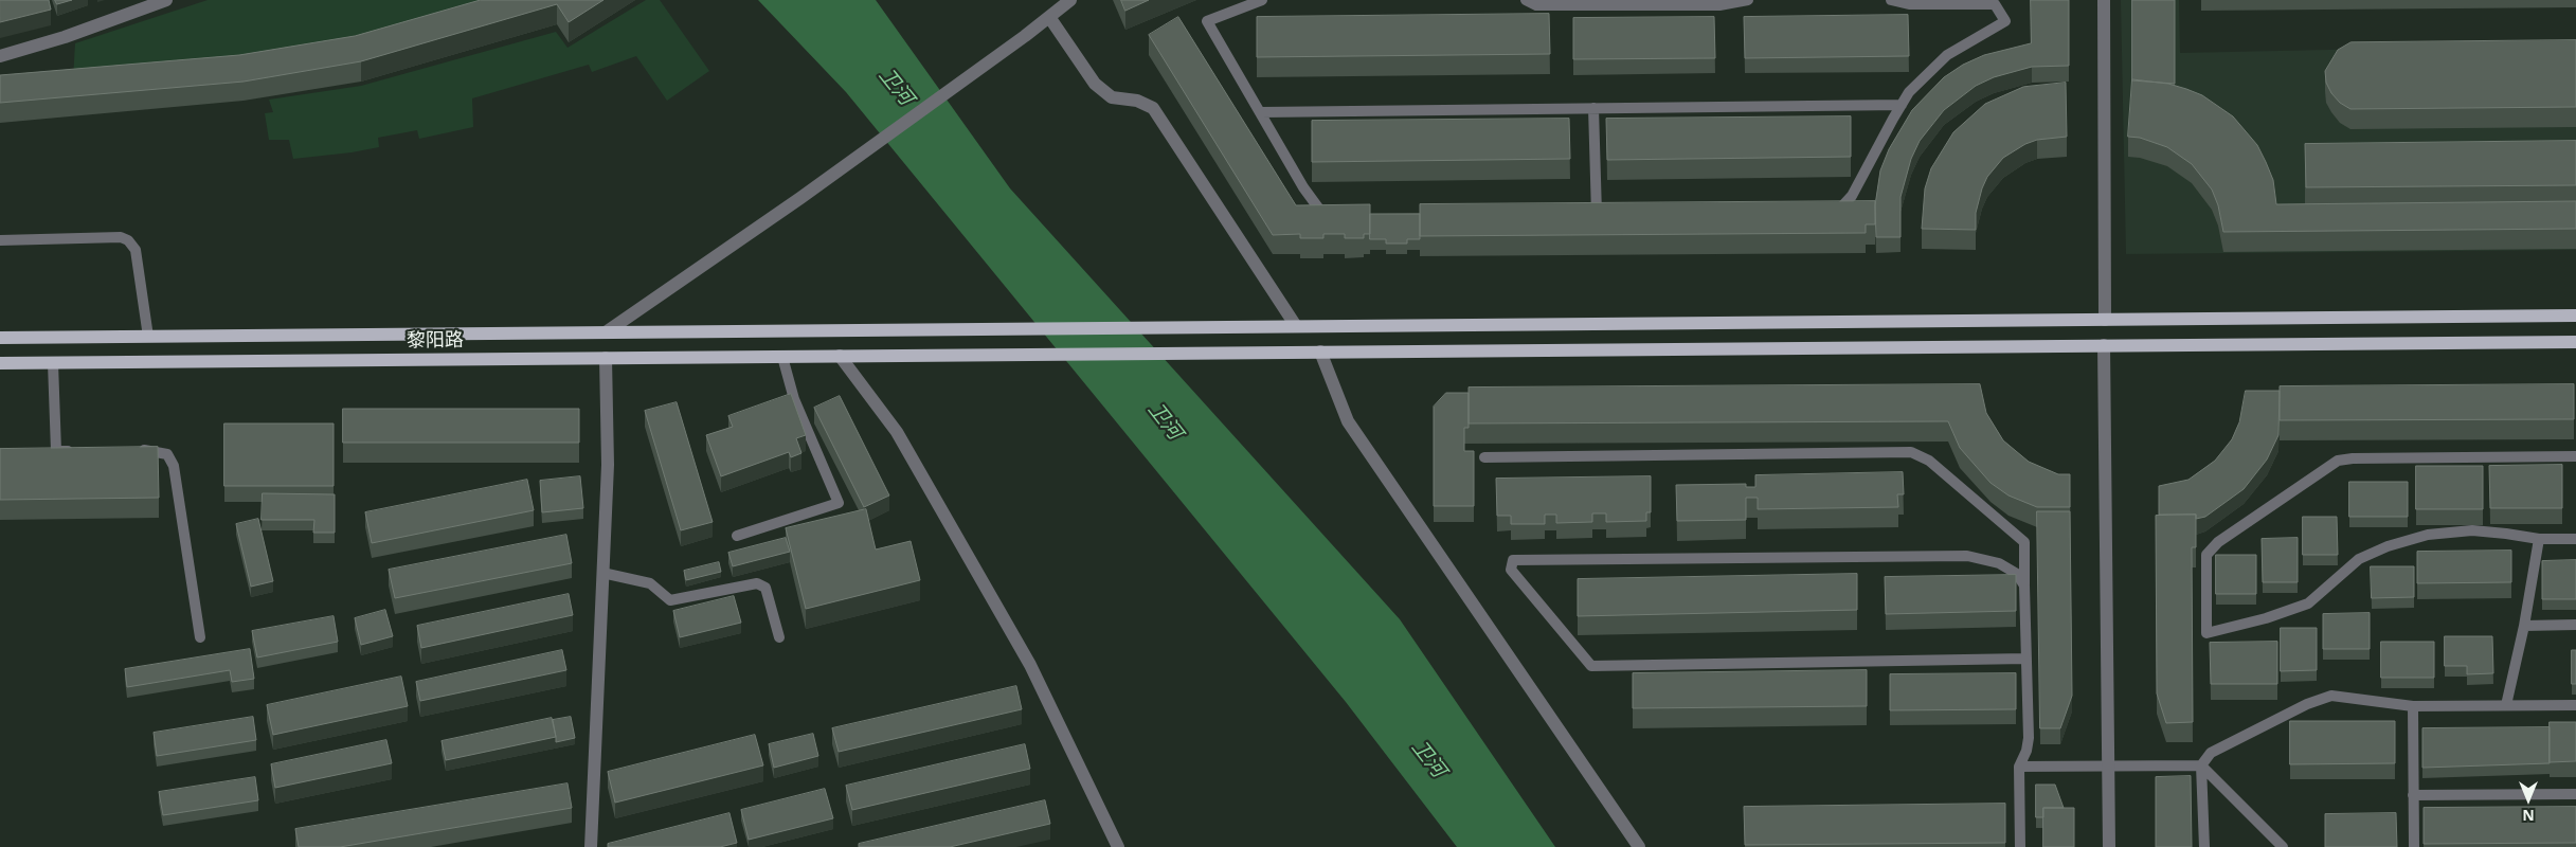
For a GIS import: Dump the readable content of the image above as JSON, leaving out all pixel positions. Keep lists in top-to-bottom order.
{
  "streets": {
    "main road": ["黎阳路"]
  },
  "water": ["卫河"],
  "north": "bottom"
}
